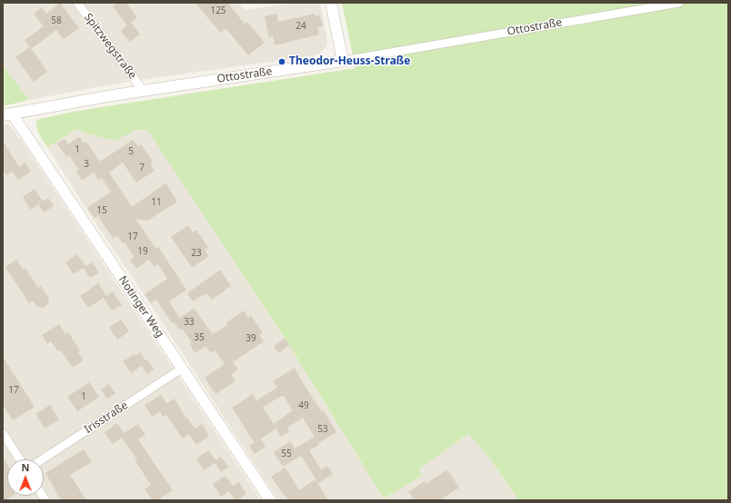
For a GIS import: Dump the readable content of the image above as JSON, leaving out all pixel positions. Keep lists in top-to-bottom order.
{
  "streets": {
    "street": [
      "Ottostraße",
      "Spitzwegstraße",
      "Notinger Weg",
      "Irisstraße"
    ]
  },
  "crossings": [
    ["Ottostraße", "Spitzwegstraße"],
    ["Ottostraße", "Notinger Weg"],
    ["Notinger Weg", "Irisstraße"]
  ],
  "places": ["Theodor-Heuss-Straße"],
  "house_numbers": [
    "125",
    "58",
    "24",
    "1",
    "5",
    "3",
    "7",
    "11",
    "15",
    "17",
    "19",
    "23",
    "33",
    "35",
    "39",
    "17",
    "1",
    "49",
    "53",
    "55"
  ],
  "north": "top"
}
